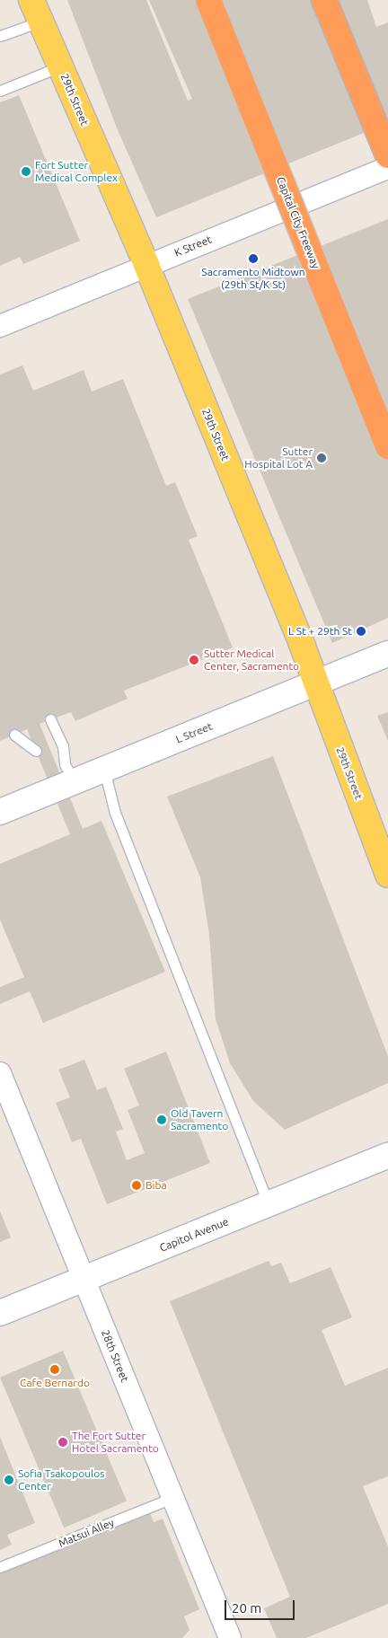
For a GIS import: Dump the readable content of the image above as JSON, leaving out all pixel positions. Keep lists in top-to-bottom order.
{
  "streets": {
    "highway": ["Capital City Freeway"],
    "main road": ["29th Street", "L Street", "Capitol Avenue"],
    "street": ["K Street", "28th Street"],
    "lane": ["Matsui Alley"]
  },
  "crossings": [
    ["29th Street", "K Street"],
    ["29th Street", "L Street"],
    ["Capitol Avenue", "28th Street"],
    ["28th Street", "Matsui Alley"]
  ],
  "places": [
    "Fort Sutter Medical Complex",
    "Sacramento Midtown (29th St/K St)",
    "Sutter Hospital Lot A",
    "L St + 29th St",
    "Sutter Medical Center, Sacramento",
    "Old Tavern Sacramento",
    "Biba",
    "Cafe Bernardo",
    "The Fort Sutter Hotel Sacramento",
    "Sofia Tsakopoulos Center"
  ],
  "scale_bar": "20 m"
}
